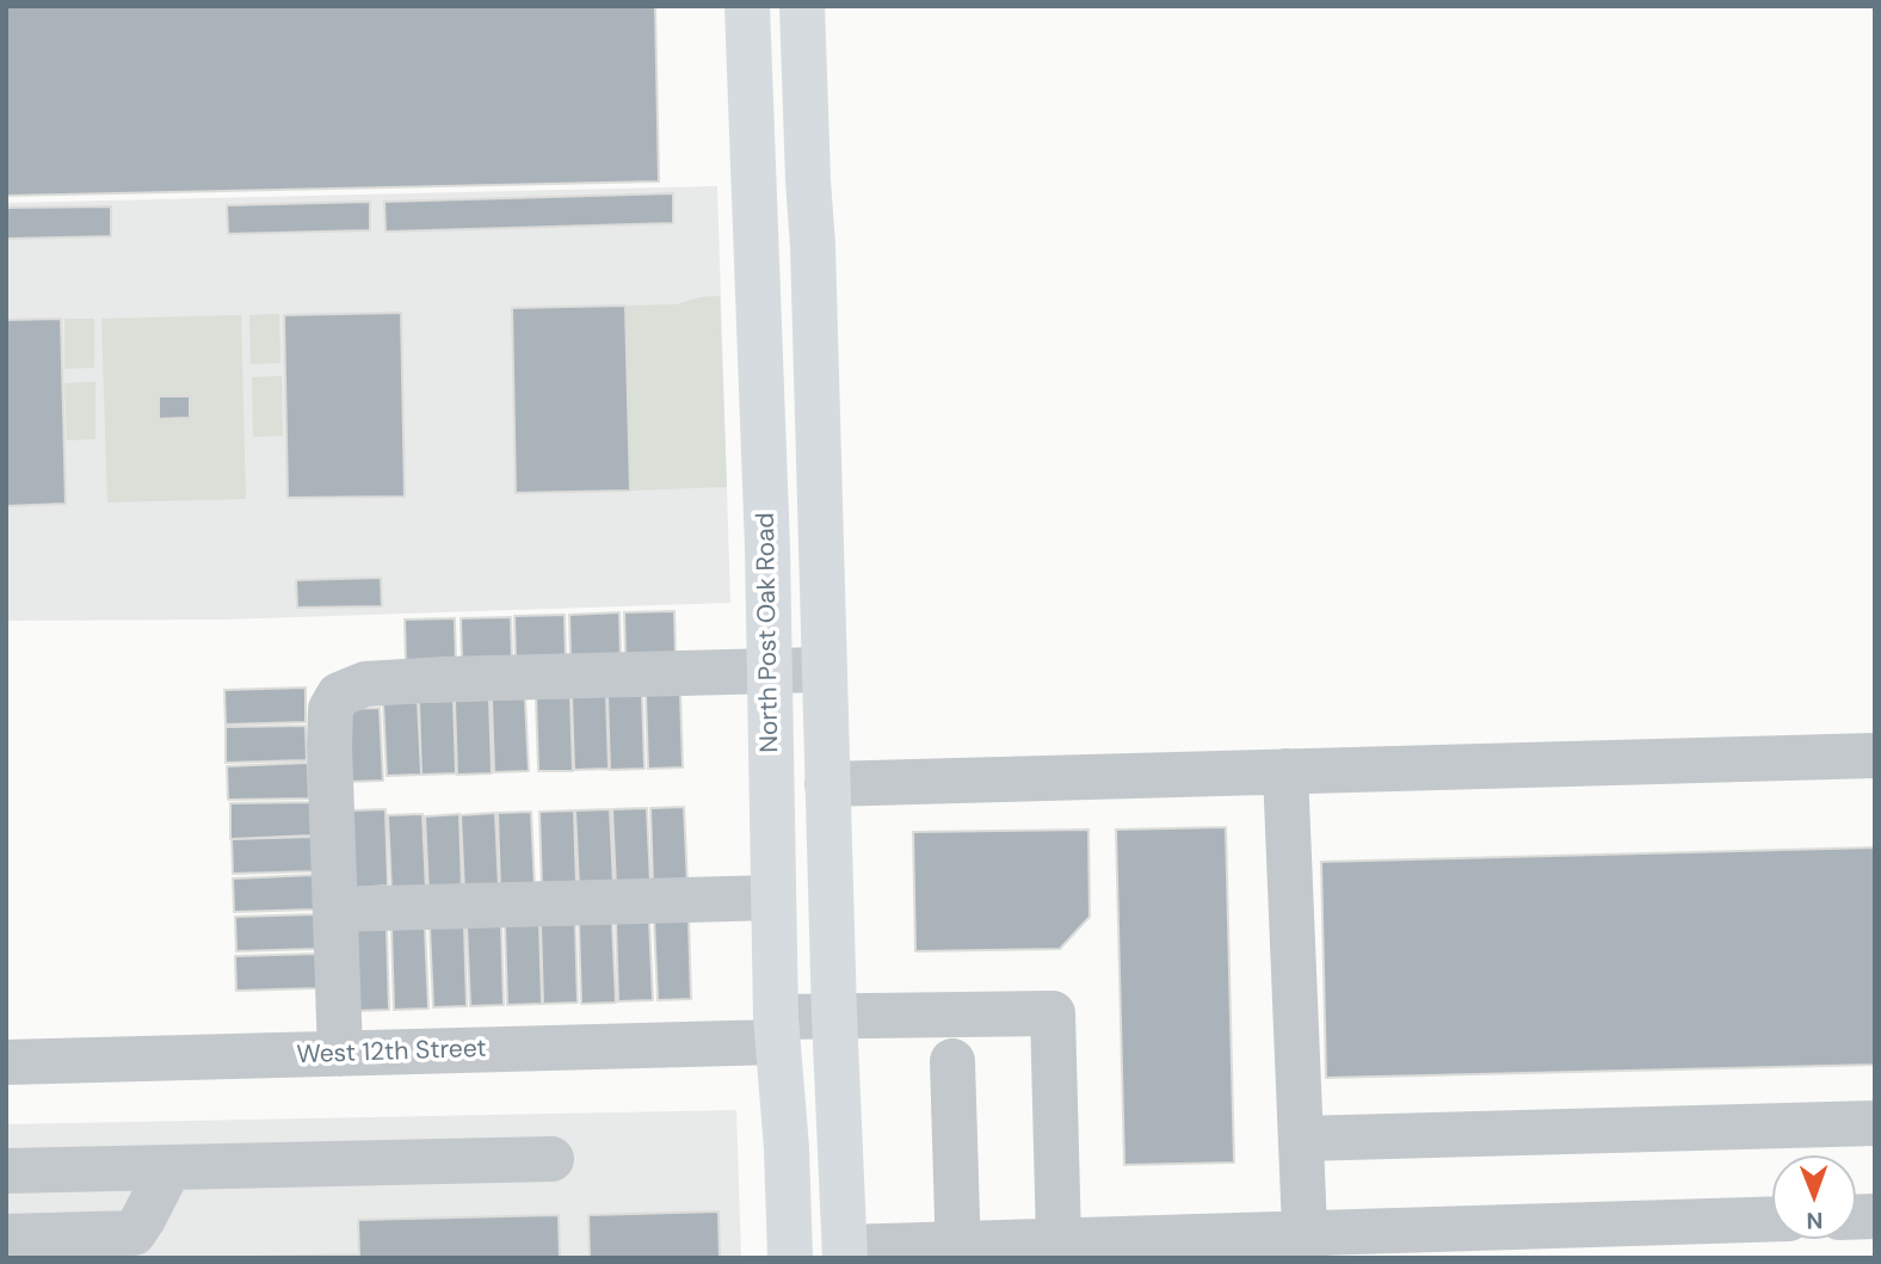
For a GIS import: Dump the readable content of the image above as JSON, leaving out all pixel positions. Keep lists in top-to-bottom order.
{
  "streets": {
    "main road": ["North Post Oak Road"],
    "street": ["West 12th Street"]
  },
  "crossings": [
    ["North Post Oak Road", "West 12th Street"]
  ],
  "north": "bottom"
}
